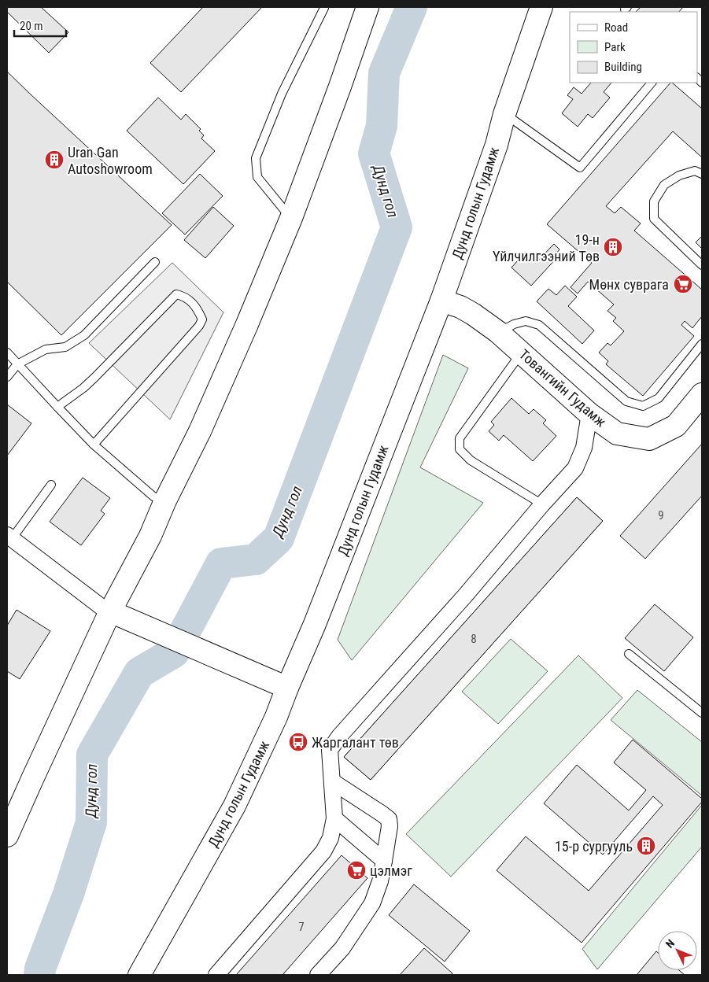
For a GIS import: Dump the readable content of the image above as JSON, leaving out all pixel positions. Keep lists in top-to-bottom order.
{
  "streets": {
    "street": ["Дунд голын Гудамж", "Товангийн Гудамж"]
  },
  "crossings": [
    ["Дунд голын Гудамж", "Товангийн Гудамж"]
  ],
  "water": ["Дунд гол"],
  "places": {
    "building": ["Uran Gan Autoshowroom", "19-н Үйлчилгээний Төв", "15-р сургууль"],
    "supermarket": ["Мөнх суврага", "цэлмэг"],
    "bus stop": ["Жаргалант төв"]
  },
  "house_numbers": ["9", "8", "7"],
  "legend": ["Road", "Park", "Building"],
  "scale_bar": "20 m",
  "north": "top left"
}
